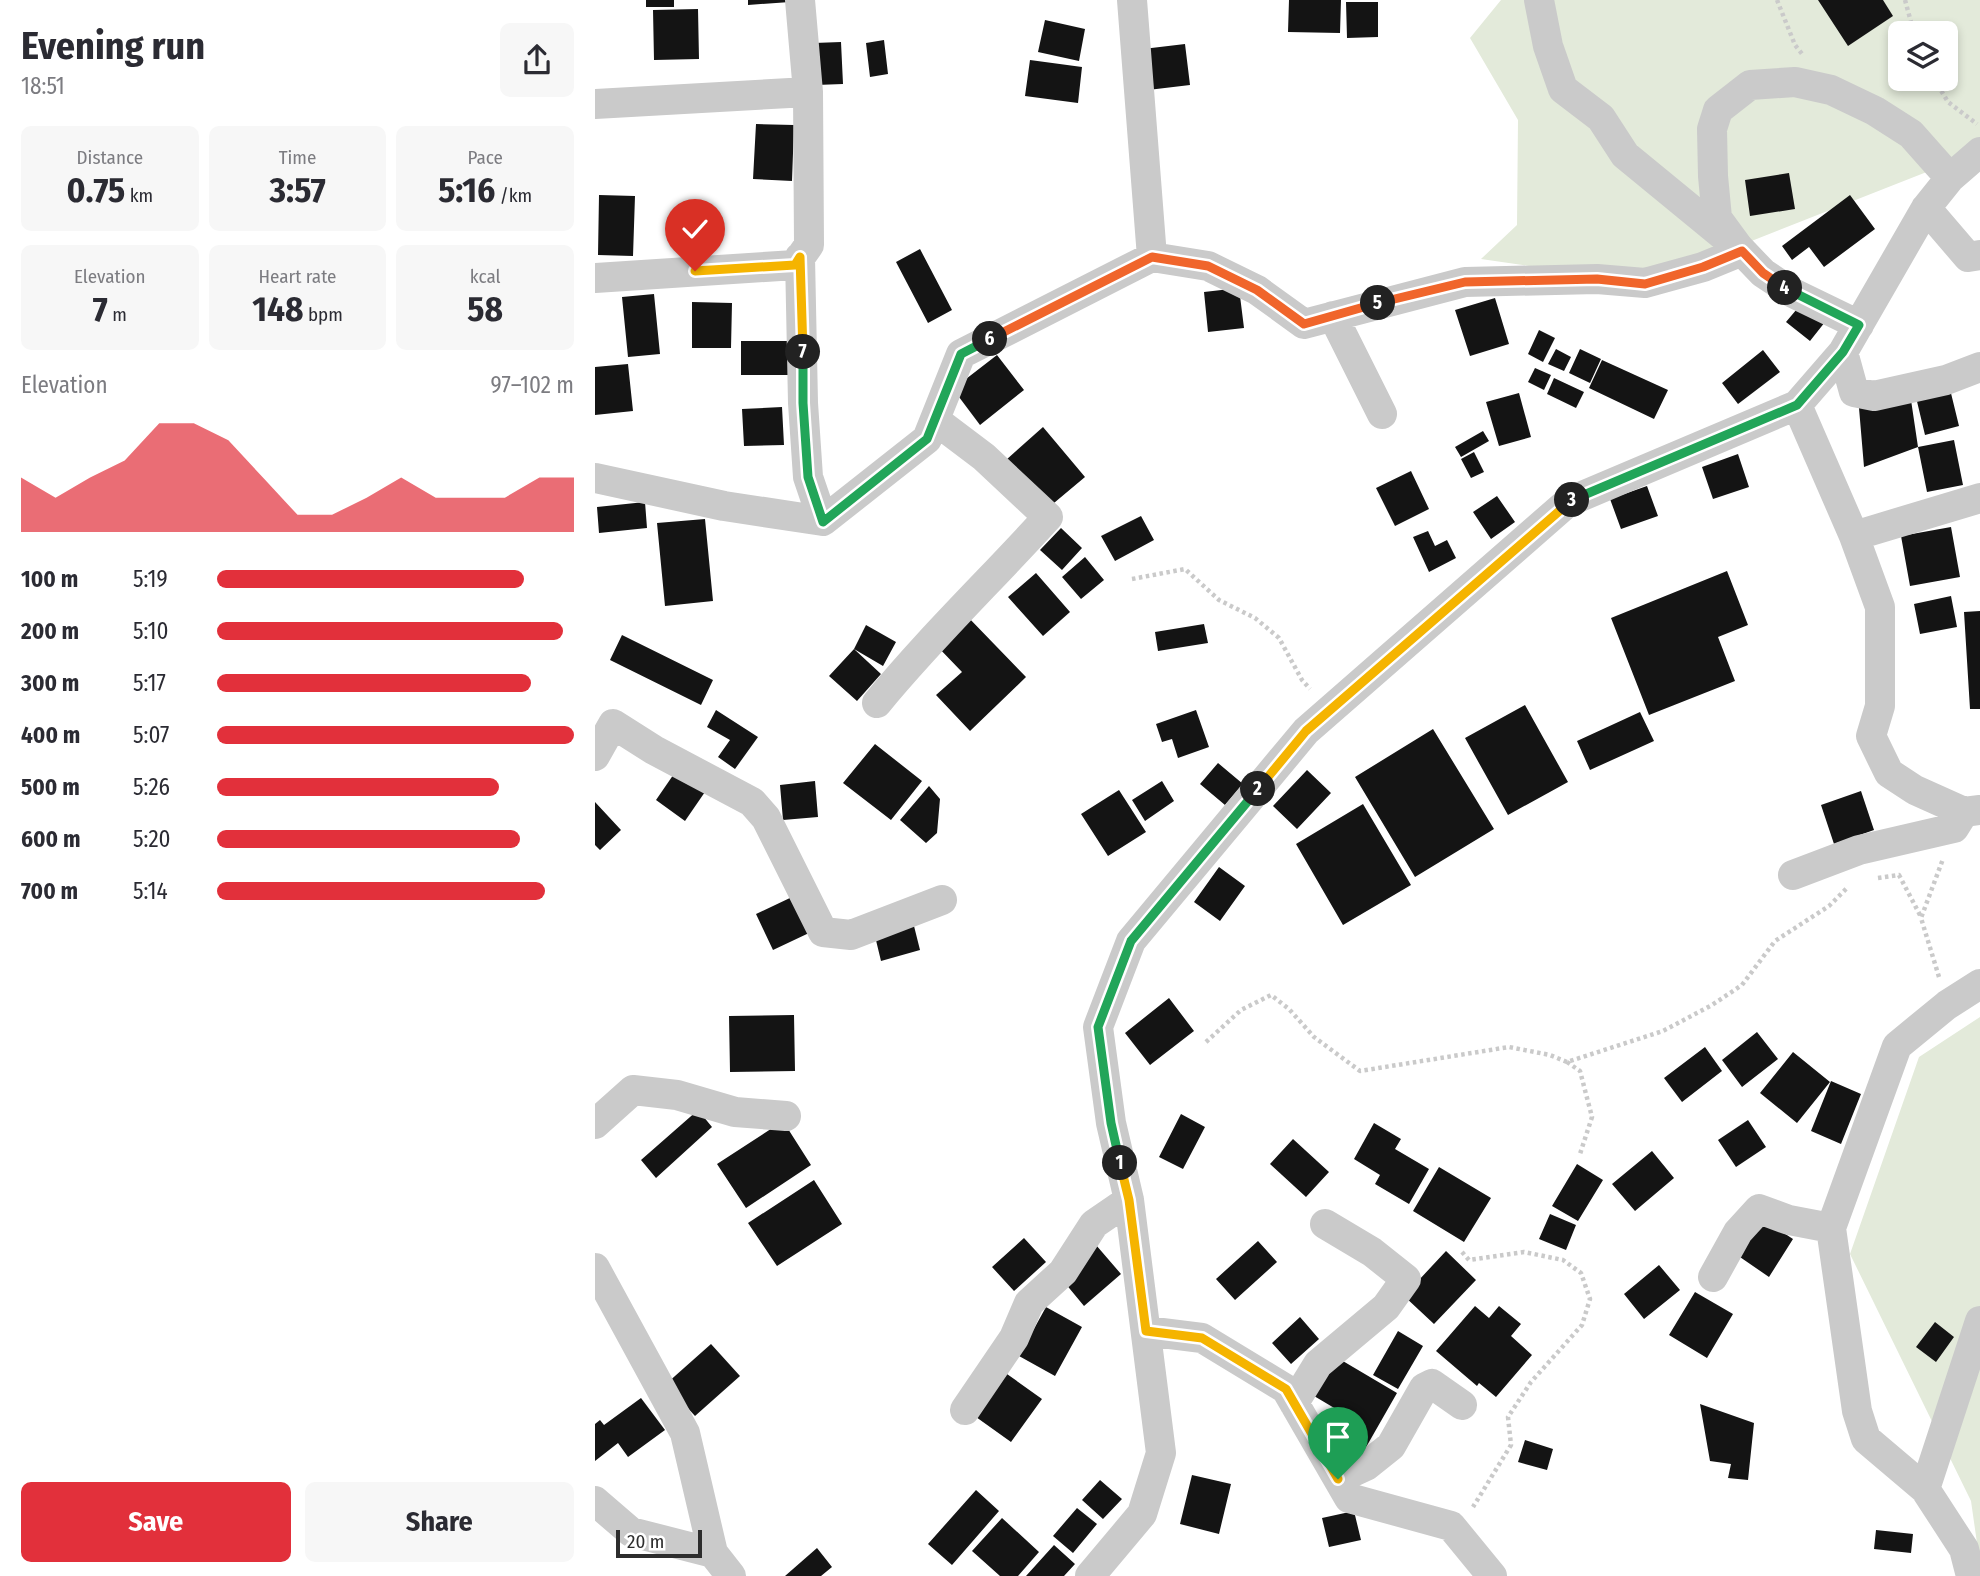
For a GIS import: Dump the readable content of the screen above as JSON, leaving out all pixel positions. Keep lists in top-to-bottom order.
{
  "scale_bar": "20 m",
  "page": {
    "heading": ["Evening run", "18:51"],
    "stats": [
      ["Distance", "0.75 km"],
      ["Time", "3:57"],
      ["Pace", "5:16 /km"],
      ["Elevation", "7 m"],
      ["Heart rate", "148 bpm"],
      ["kcal", "58"]
    ],
    "pins": [
      "4",
      "5",
      "6",
      "7",
      "3",
      "2",
      "1"
    ],
    "chart": ["Elevation", "97–102 m"],
    "list": [
      {
        "name": "100 m",
        "note": "5:19"
      },
      {
        "name": "200 m",
        "note": "5:10"
      },
      {
        "name": "300 m",
        "note": "5:17"
      },
      {
        "name": "400 m",
        "note": "5:07"
      },
      {
        "name": "500 m",
        "note": "5:26"
      },
      {
        "name": "600 m",
        "note": "5:20"
      },
      {
        "name": "700 m",
        "note": "5:14"
      }
    ],
    "buttons": ["Save", "Share"],
    "scale": "20 m"
  }
}
